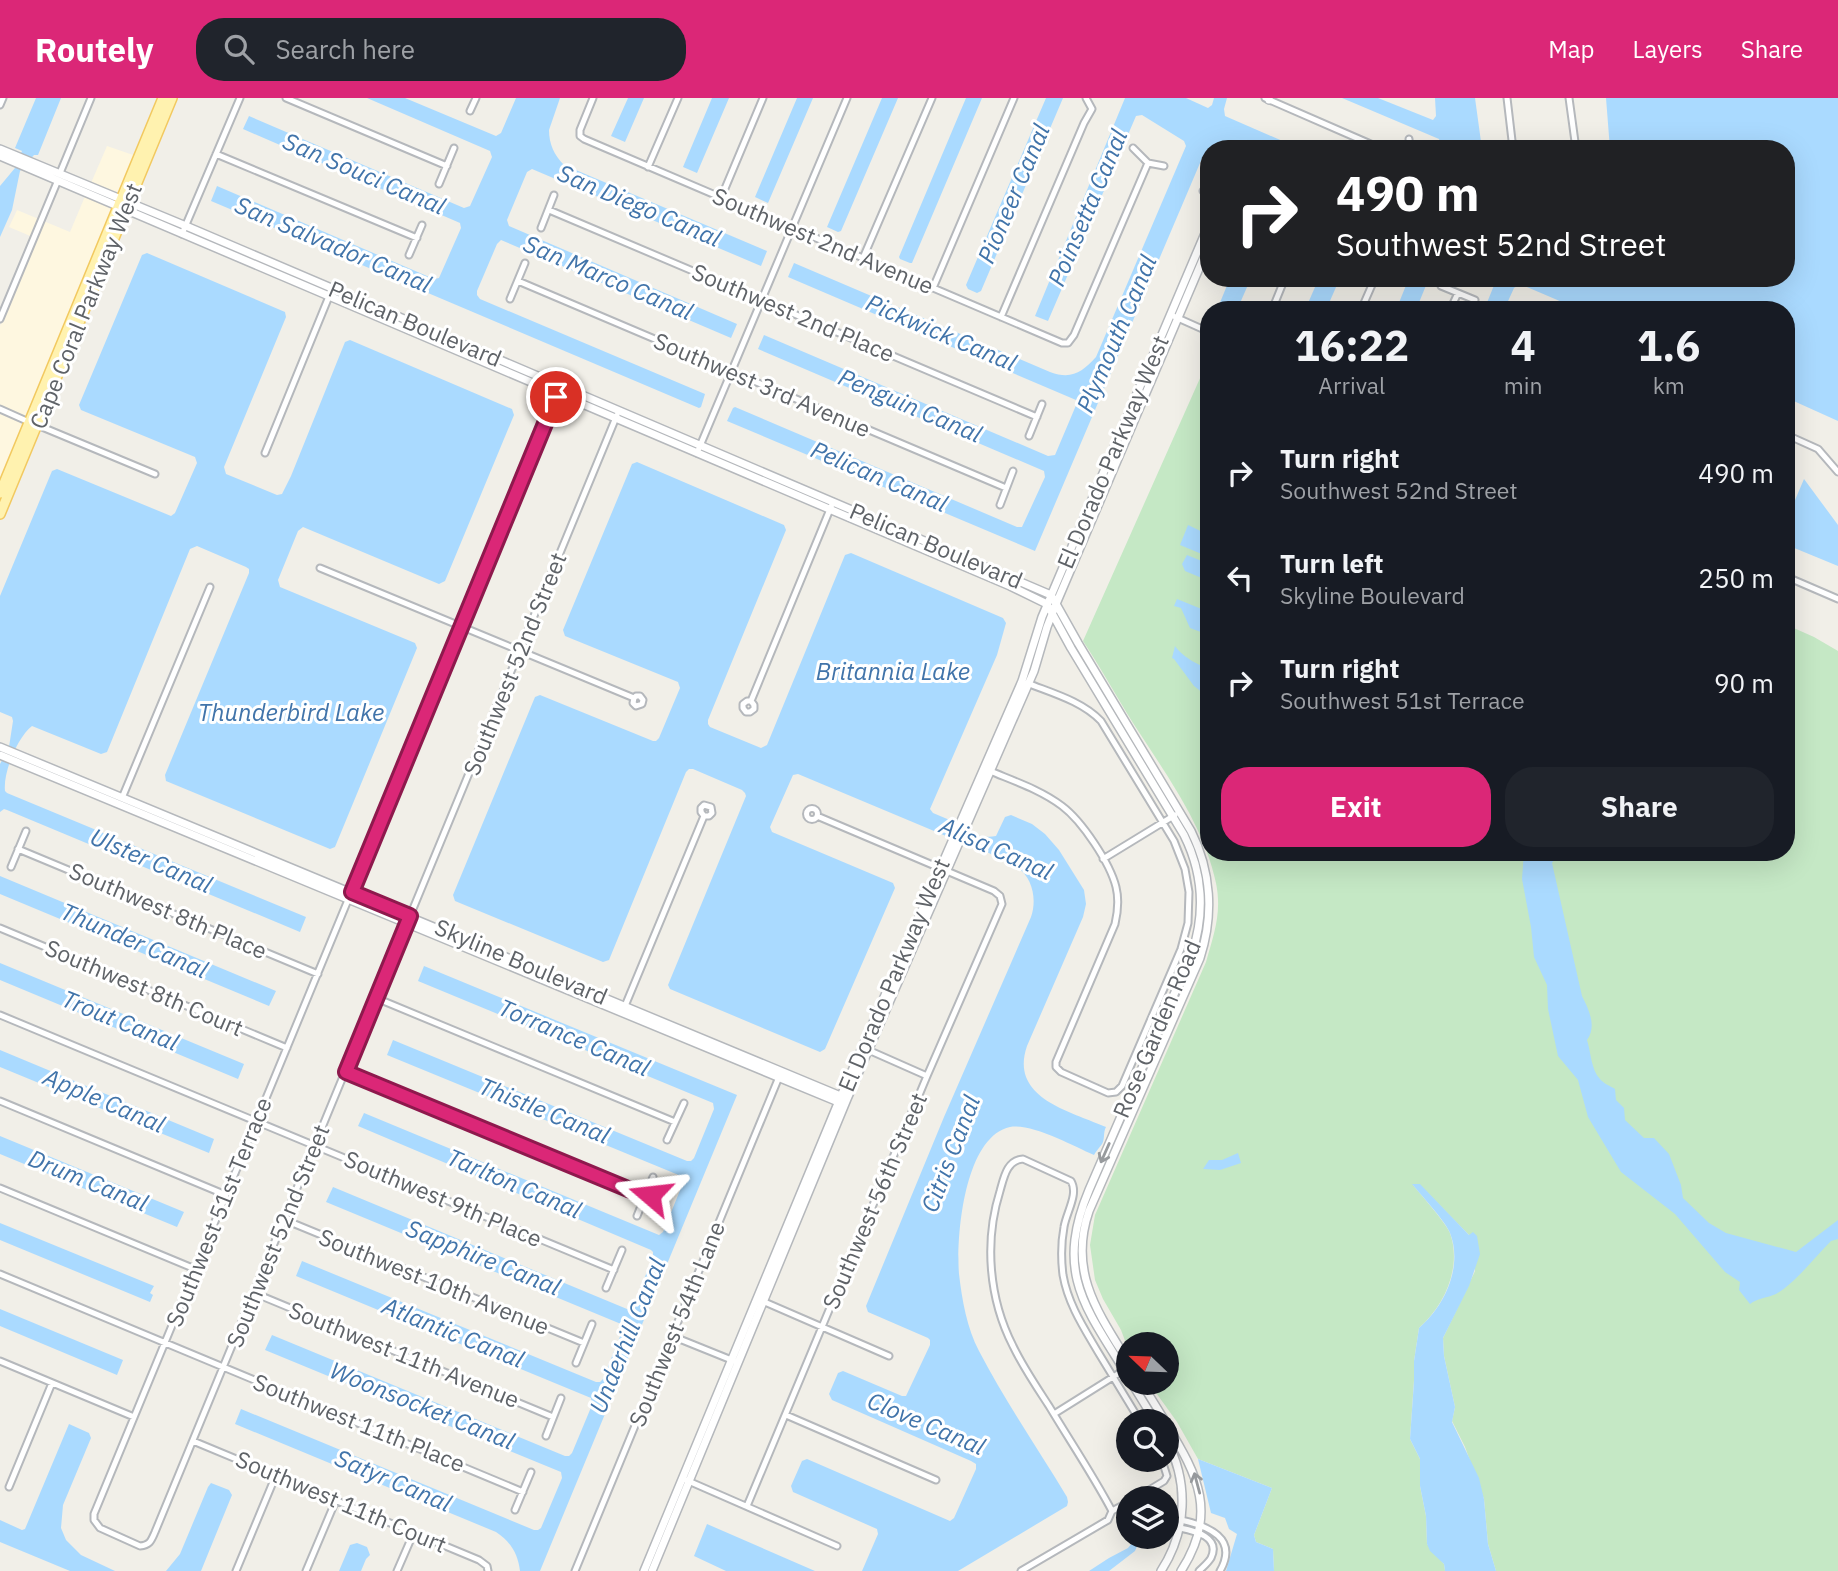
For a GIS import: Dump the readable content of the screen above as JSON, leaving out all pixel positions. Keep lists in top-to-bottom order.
{
  "streets": {
    "main road": ["Cape Coral Parkway West"],
    "street": [
      "Southwest 2nd Avenue",
      "Southwest 2nd Place",
      "Pelican Boulevard",
      "Southwest 3rd Avenue",
      "El Dorado Parkway West",
      "Southwest 52nd Street",
      "Southwest 8th Place",
      "Skyline Boulevard",
      "Southwest 8th Court",
      "Rose Garden Road",
      "Southwest 9th Place",
      "Southwest 56th Street",
      "Southwest 51st Terrace",
      "Southwest 10th Avenue",
      "Southwest 54th Lane",
      "Southwest 11th Avenue",
      "Southwest 11th Place",
      "Southwest 11th Court"
    ]
  },
  "crossings": [
    ["Cape Coral Parkway West", "Pelican Boulevard"],
    ["Pelican Boulevard", "El Dorado Parkway West"],
    ["Pelican Boulevard", "Southwest 52nd Street"],
    ["Pelican Boulevard", "Rose Garden Road"],
    ["Pelican Boulevard", "Southwest 51st Terrace"],
    ["El Dorado Parkway West", "Skyline Boulevard"],
    ["El Dorado Parkway West", "Rose Garden Road"],
    ["El Dorado Parkway West", "Southwest 56th Street"],
    ["Southwest 52nd Street", "Skyline Boulevard"],
    ["Southwest 52nd Street", "Southwest 9th Place"],
    ["Southwest 52nd Street", "Southwest 51st Terrace"],
    ["Southwest 52nd Street", "Southwest 10th Avenue"],
    ["Southwest 52nd Street", "Southwest 11th Avenue"],
    ["Southwest 52nd Street", "Southwest 11th Place"],
    ["Southwest 52nd Street", "Southwest 11th Court"],
    ["Southwest 8th Place", "Southwest 51st Terrace"],
    ["Skyline Boulevard", "Southwest 51st Terrace"],
    ["Skyline Boulevard", "Southwest 54th Lane"],
    ["Southwest 8th Court", "Southwest 51st Terrace"],
    ["Southwest 9th Place", "Southwest 51st Terrace"],
    ["Southwest 51st Terrace", "Southwest 11th Place"]
  ],
  "water": [
    "San Souci Canal",
    "Pioneer Canal",
    "San Diego Canal",
    "Poinsetta Canal",
    "San Salvador Canal",
    "San Marco Canal",
    "Pickwick Canal",
    "Plymouth Canal",
    "Penguin Canal",
    "Pelican Canal",
    "Britannia Lake",
    "Thunderbird Lake",
    "Alisa Canal",
    "Ulster Canal",
    "Thunder Canal",
    "Trout Canal",
    "Torrance Canal",
    "Apple Canal",
    "Thistle Canal",
    "Citris Canal",
    "Drum Canal",
    "Tarlton Canal",
    "Sapphire Canal",
    "Atlantic Canal",
    "Underhill Canal",
    "Woonsocket Canal",
    "Clove Canal",
    "Satyr Canal"
  ],
  "north": "top left",
  "page": {
    "header": "Routely",
    "search": "Search here",
    "nav": ["Map", "Layers", "Share"],
    "turn": ["490 m", "Southwest 52nd Street"],
    "eta": [
      "16:22",
      "Arrival",
      "4",
      "min",
      "1.6",
      "km"
    ],
    "list": [
      {
        "name": "Turn right",
        "note": "Southwest 52nd Street",
        "value": "490 m"
      },
      {
        "name": "Turn left",
        "note": "Skyline Boulevard",
        "value": "250 m"
      },
      {
        "name": "Turn right",
        "note": "Southwest 51st Terrace",
        "value": "90 m"
      }
    ],
    "buttons": ["Exit", "Share"]
  }
}
